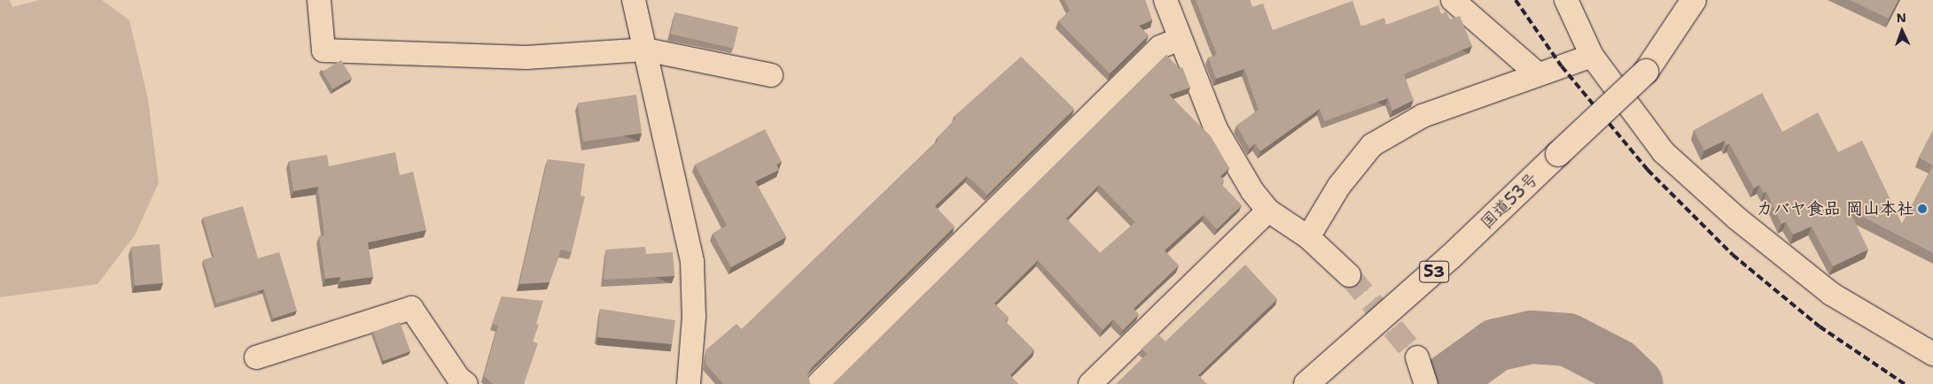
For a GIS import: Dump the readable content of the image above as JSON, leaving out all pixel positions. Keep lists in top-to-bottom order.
{
  "streets": {
    "highway": ["国道53号", "53"]
  },
  "places": ["カバヤ食品 岡山本社"],
  "north": "top"
}
